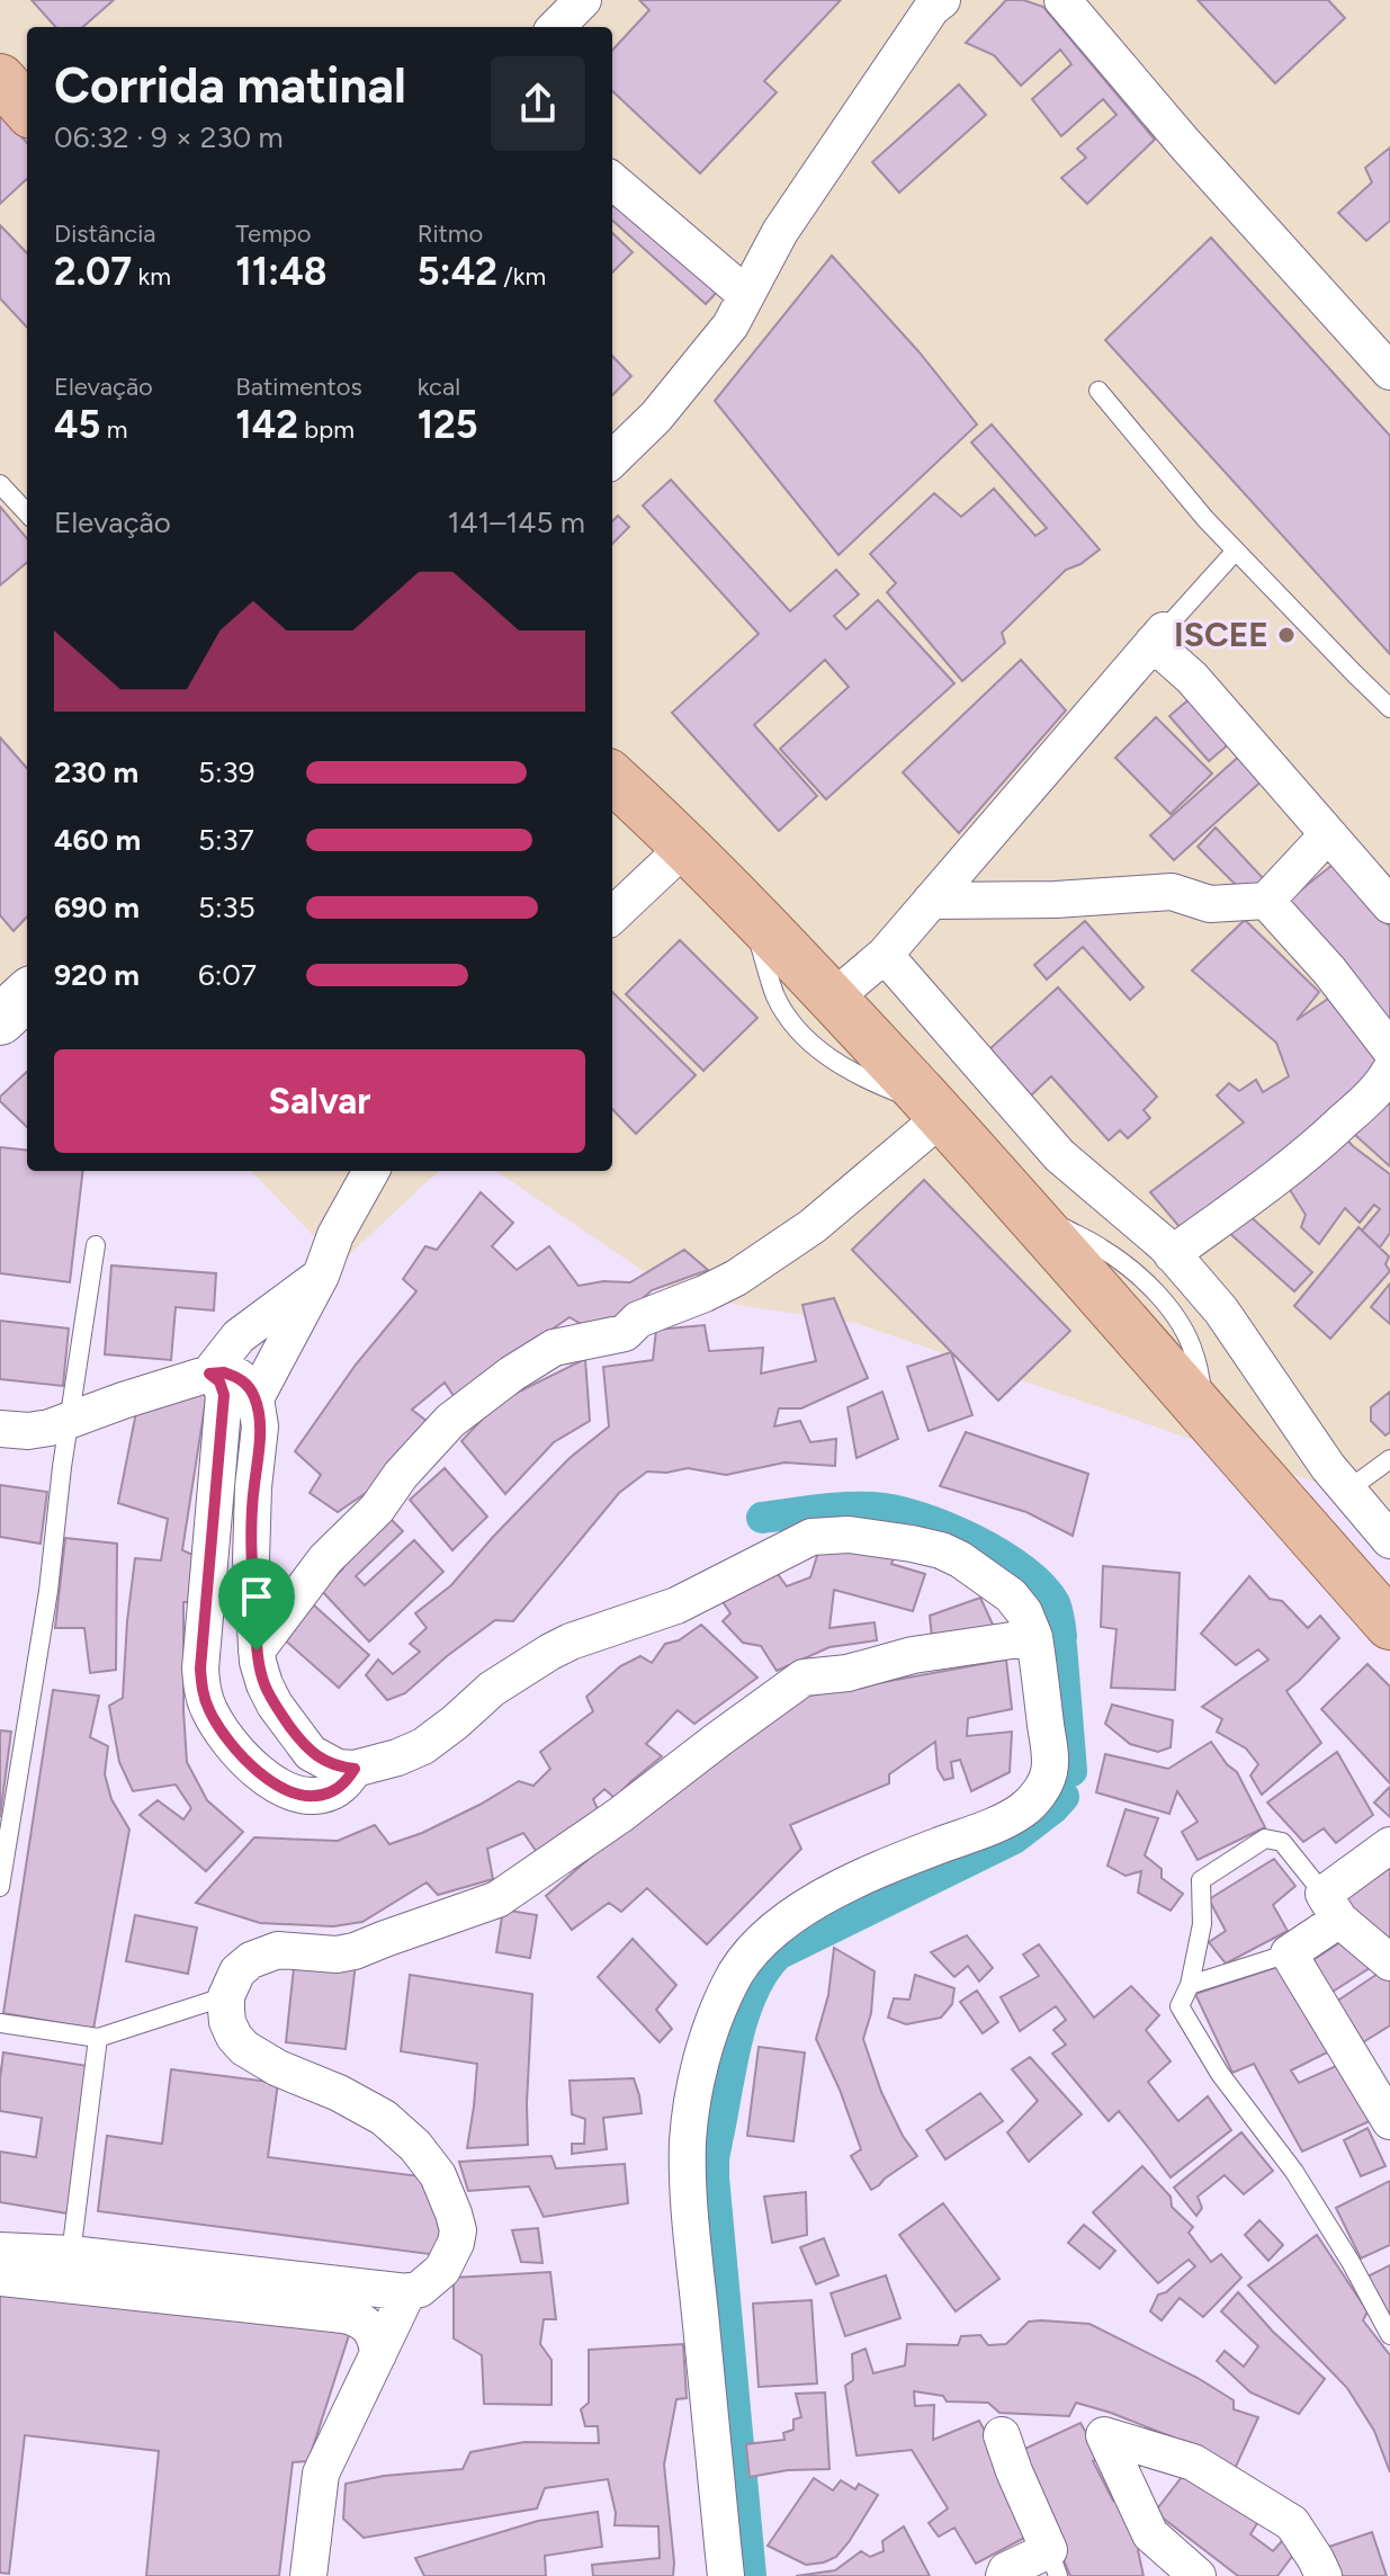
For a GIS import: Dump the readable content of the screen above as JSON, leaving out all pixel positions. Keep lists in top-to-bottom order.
{
  "places": ["ISCEE"],
  "page": {
    "heading": ["Corrida matinal", "06:32 · 9 × 230 m"],
    "stats": [
      ["Distância", "2.07 km"],
      ["Tempo", "11:48"],
      ["Ritmo", "5:42 /km"],
      ["Elevação", "45 m"],
      ["Batimentos", "142 bpm"],
      ["kcal", "125"]
    ],
    "chart": ["Elevação", "141–145 m"],
    "list": [
      {
        "name": "230 m",
        "note": "5:39"
      },
      {
        "name": "460 m",
        "note": "5:37"
      },
      {
        "name": "690 m",
        "note": "5:35"
      },
      {
        "name": "920 m",
        "note": "6:07"
      }
    ],
    "buttons": "Salvar"
  }
}
